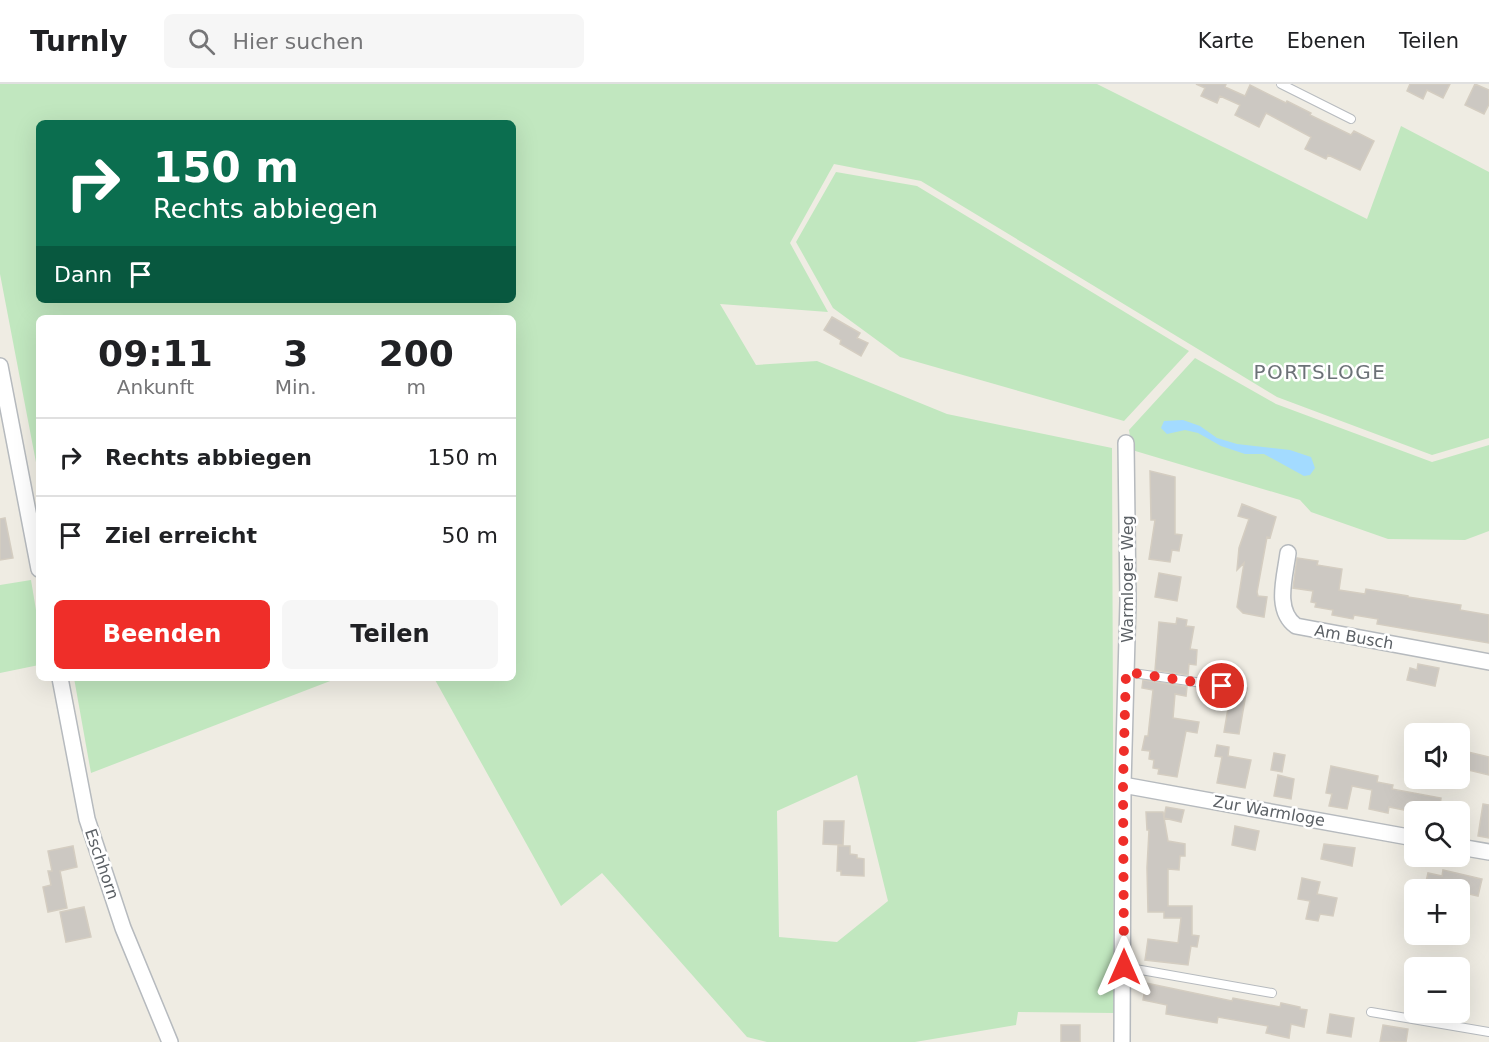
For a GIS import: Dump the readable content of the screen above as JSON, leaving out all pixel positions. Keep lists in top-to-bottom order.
{
  "streets": {
    "street": [
      "Warmloger Weg",
      "Am Busch",
      "Zur Warmloge",
      "Eschhorn"
    ]
  },
  "crossings": [
    ["Warmloger Weg", "Zur Warmloge"]
  ],
  "districts": ["PORTSLOGE"],
  "page": {
    "header": "Turnly",
    "search": "Hier suchen",
    "nav": ["Karte", "Ebenen", "Teilen"],
    "turn": ["150 m", "Rechts abbiegen"],
    "then": "Dann",
    "eta": [
      "09:11",
      "Ankunft",
      "3",
      "Min.",
      "200",
      "m"
    ],
    "list": [
      {
        "name": "Rechts abbiegen",
        "value": "150 m"
      },
      {
        "name": "Ziel erreicht",
        "value": "50 m"
      }
    ],
    "buttons": ["Beenden", "Teilen"],
    "map_buttons": ["+", "−"]
  }
}
